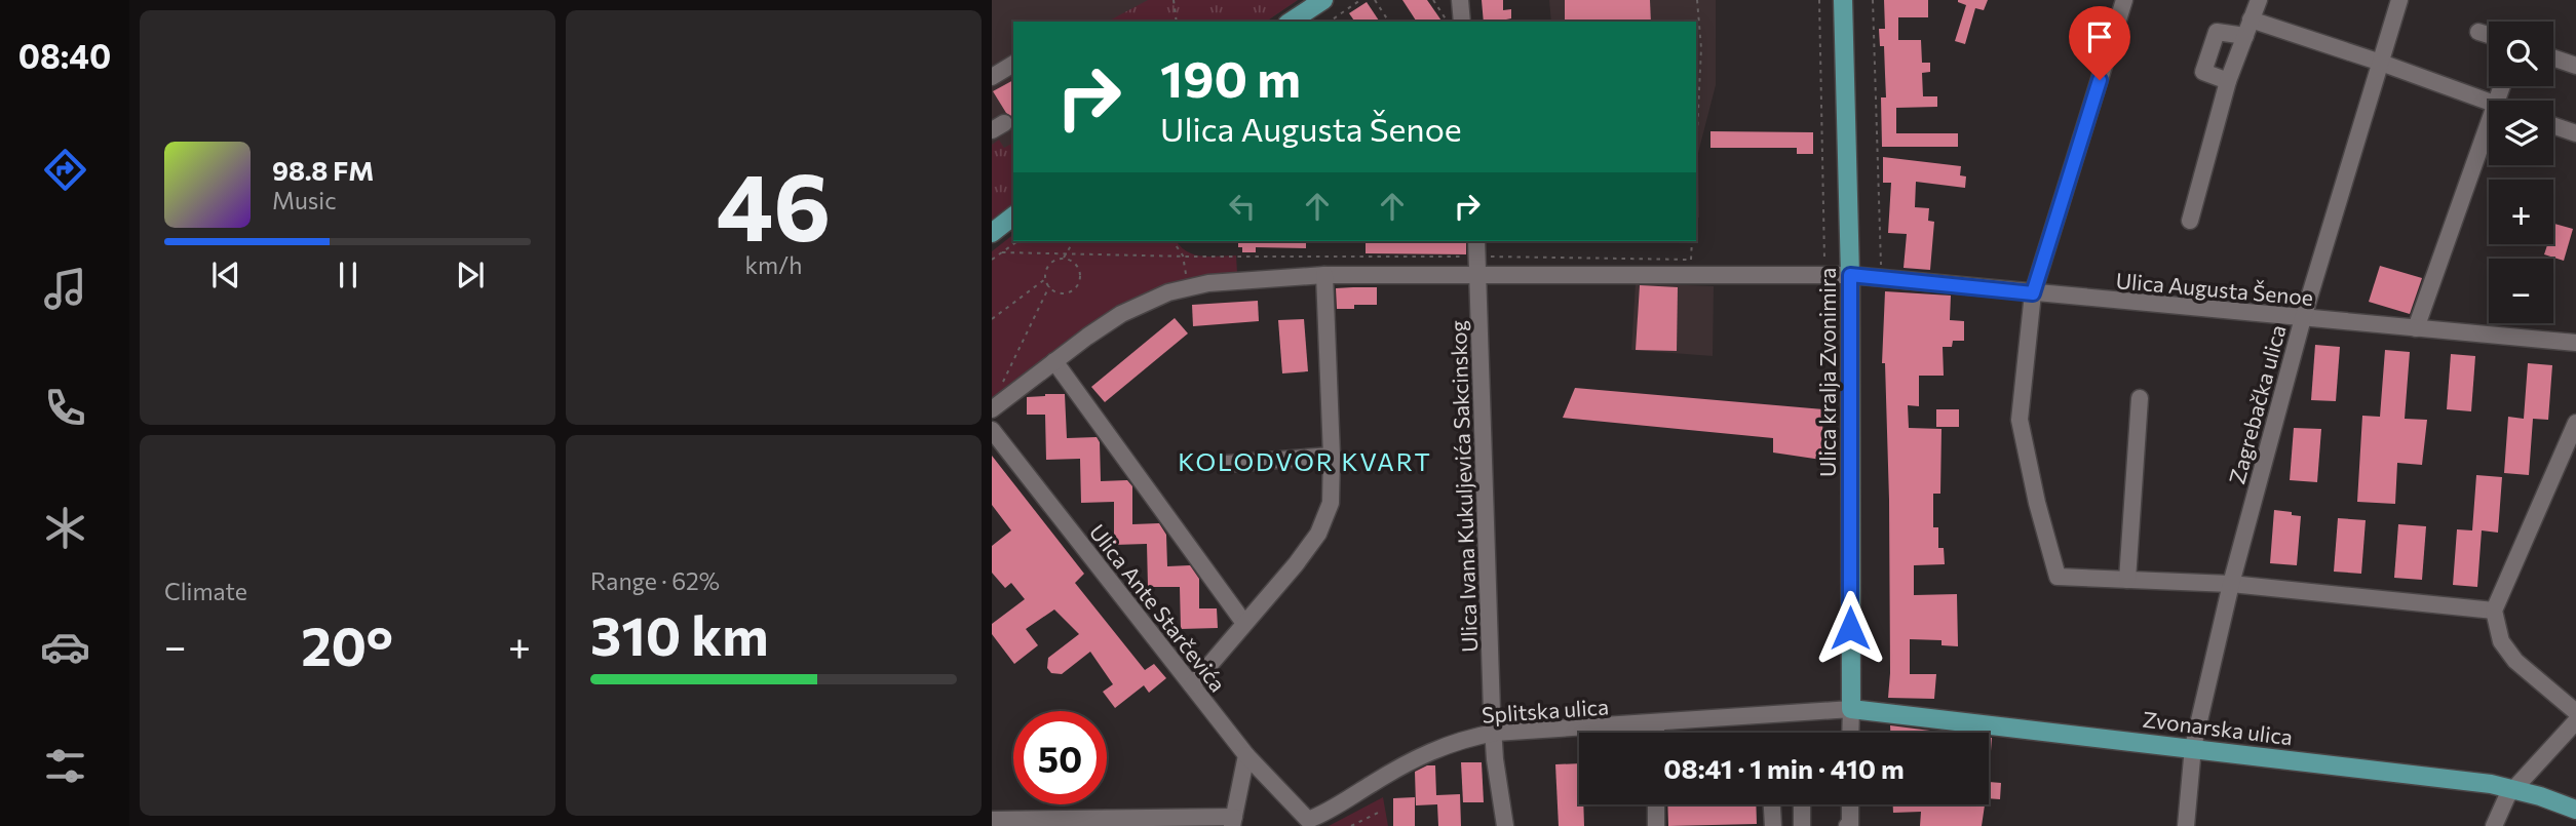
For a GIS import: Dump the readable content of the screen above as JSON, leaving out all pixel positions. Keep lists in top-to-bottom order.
{
  "streets": {
    "main road": ["Ulica kralja Zvonimira", "Zvonarska ulica"],
    "street": [
      "Ulica Augusta Šenoe",
      "Zagrebačka ulica",
      "Ulica Ivana Kukuljevića Sakcinskog",
      "Ulica Ante Starčevića",
      "Splitska ulica"
    ]
  },
  "crossings": [
    ["Ulica Augusta Šenoe", "Ulica kralja Zvonimira"],
    ["Ulica Augusta Šenoe", "Zagrebačka ulica"],
    ["Ulica Augusta Šenoe", "Ulica Ivana Kukuljevića Sakcinskog"],
    ["Ulica kralja Zvonimira", "Splitska ulica"],
    ["Ulica kralja Zvonimira", "Zvonarska ulica"],
    ["Zagrebačka ulica", "Zvonarska ulica"],
    ["Ulica Ivana Kukuljevića Sakcinskog", "Splitska ulica"],
    ["Ulica Ante Starčevića", "Splitska ulica"],
    ["Splitska ulica", "Zvonarska ulica"]
  ],
  "districts": ["KOLODVOR KVART"],
  "page": {
    "tabs": "08:40",
    "tile": [
      ["46", "km/h"],
      "Climate",
      ["Range · 62%", "310 km"]
    ],
    "map_buttons": ["+", "−"],
    "turn": ["190 m", "Ulica Augusta Šenoe"],
    "song": ["98.8 FM", "Music"],
    "heat": ["−", "20°", "+"],
    "limit": "50",
    "trip": "08:41 · 1 min · 410 m"
  }
}
